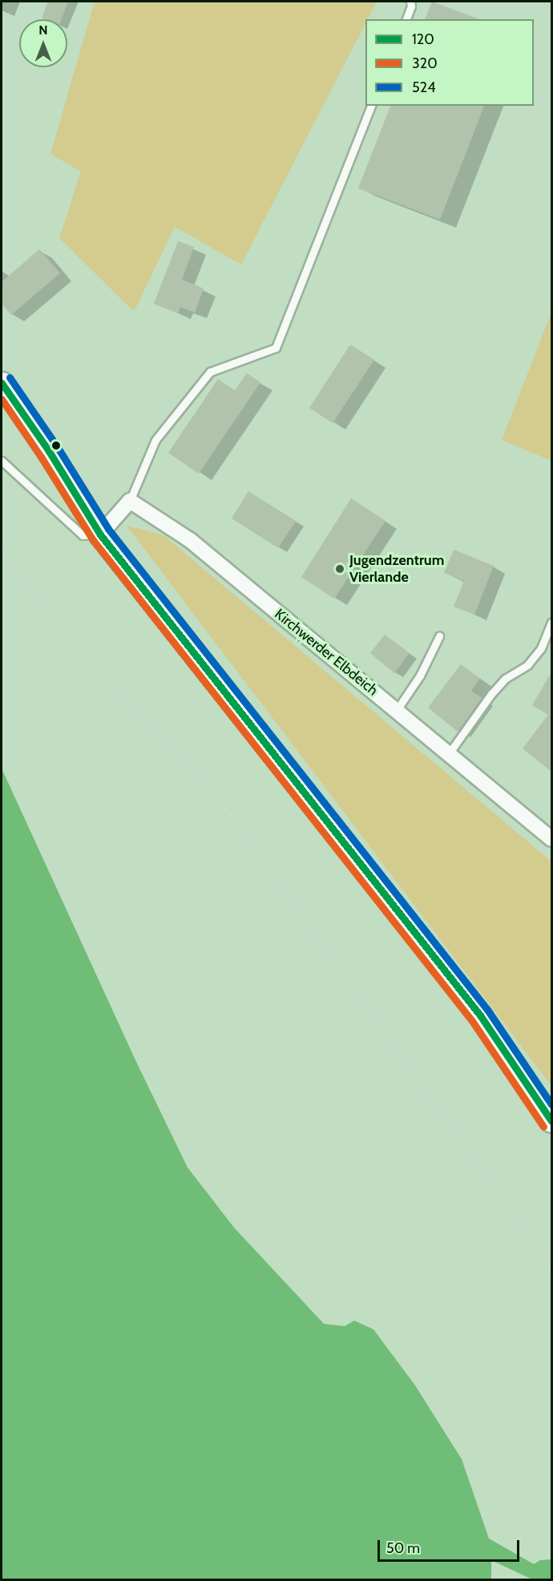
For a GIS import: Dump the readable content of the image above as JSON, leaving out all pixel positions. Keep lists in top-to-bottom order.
{
  "streets": {
    "street": ["Kirchwerder Elbdeich"]
  },
  "places": ["Jugendzentrum Vierlande"],
  "lines": ["transit line 524", "transit line 120", "transit line 320"],
  "legend": ["120", "320", "524"],
  "scale_bar": "50 m",
  "north": "top"
}
